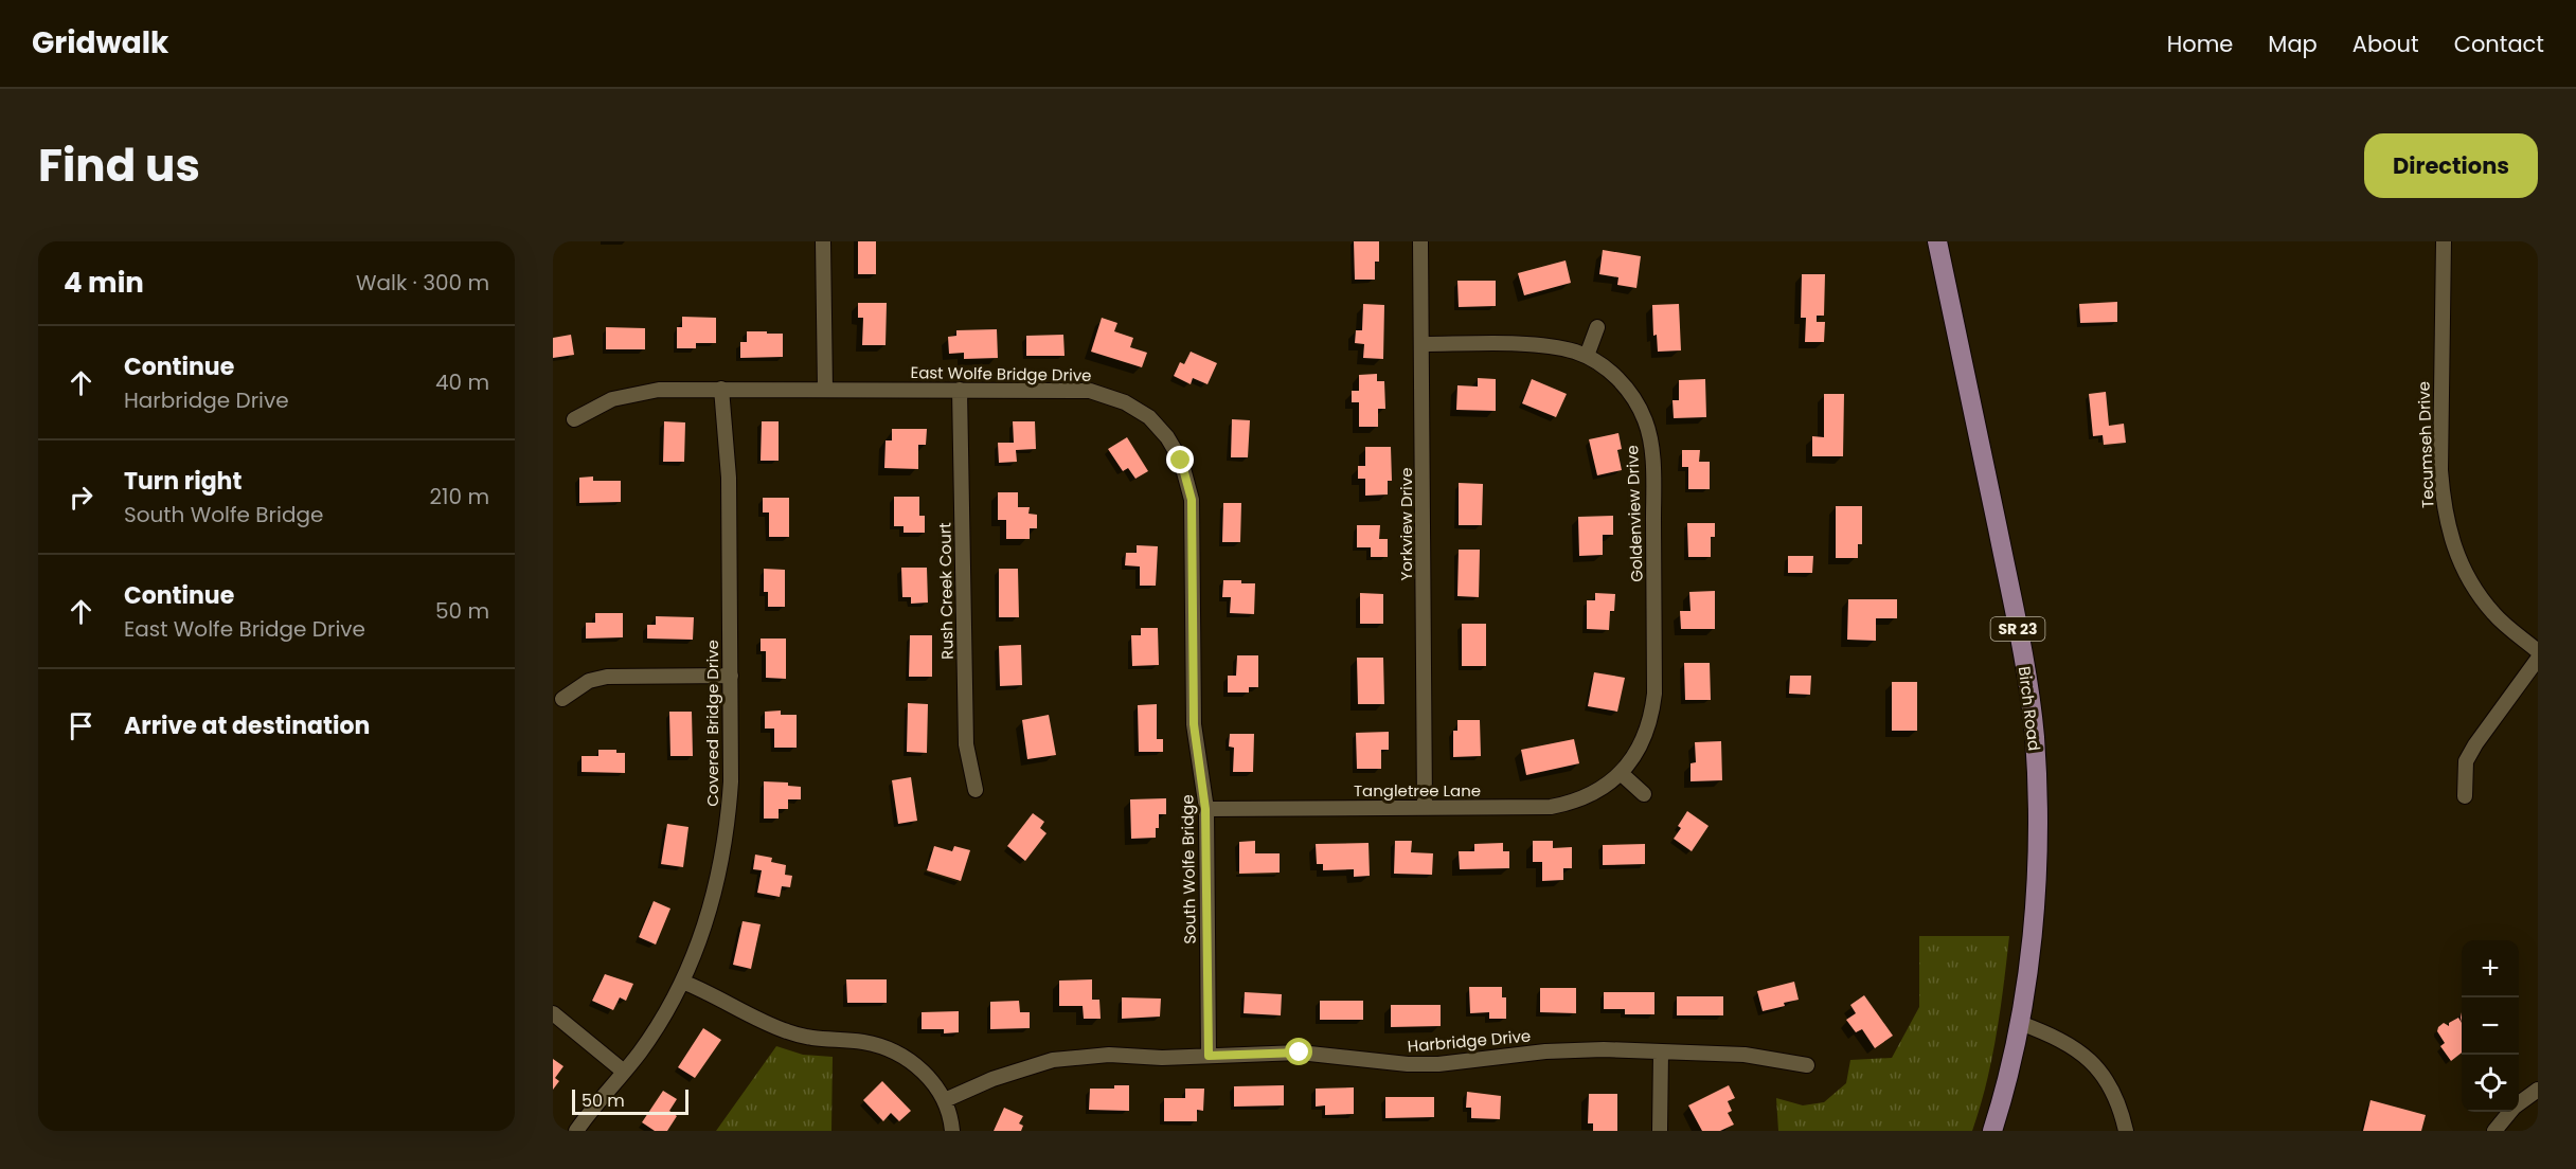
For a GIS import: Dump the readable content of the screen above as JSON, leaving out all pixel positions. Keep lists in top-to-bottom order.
{
  "streets": {
    "main road": ["SR 23", "Birch Road"],
    "street": [
      "East Wolfe Bridge Drive",
      "Tecumseh Drive",
      "Goldenview Drive",
      "Yorkview Drive",
      "Rush Creek Court",
      "Covered Bridge Drive",
      "Tangletree Lane",
      "South Wolfe Bridge",
      "Harbridge Drive"
    ]
  },
  "crossings": [
    ["East Wolfe Bridge Drive", "Rush Creek Court"],
    ["East Wolfe Bridge Drive", "Covered Bridge Drive"],
    ["East Wolfe Bridge Drive", "South Wolfe Bridge"],
    ["Goldenview Drive", "Yorkview Drive"],
    ["Goldenview Drive", "Tangletree Lane"],
    ["Yorkview Drive", "Tangletree Lane"],
    ["SR 23", "Birch Road"],
    ["Tangletree Lane", "South Wolfe Bridge"],
    ["South Wolfe Bridge", "Harbridge Drive"]
  ],
  "scale_bar": "50 m",
  "page": {
    "header": "Gridwalk",
    "nav": [
      "Home",
      "Map",
      "About",
      "Contact"
    ],
    "title": "Find us",
    "buttons": "Directions",
    "heading": ["4 min", "Walk · 300 m"],
    "list": [
      ["Continue", "Harbridge Drive", "40 m"],
      ["Turn right", "South Wolfe Bridge", "210 m"],
      ["Continue", "East Wolfe Bridge Drive", "50 m"],
      "Arrive at destination"
    ],
    "map_buttons": ["+", "−"],
    "scale": "50 m"
  }
}
